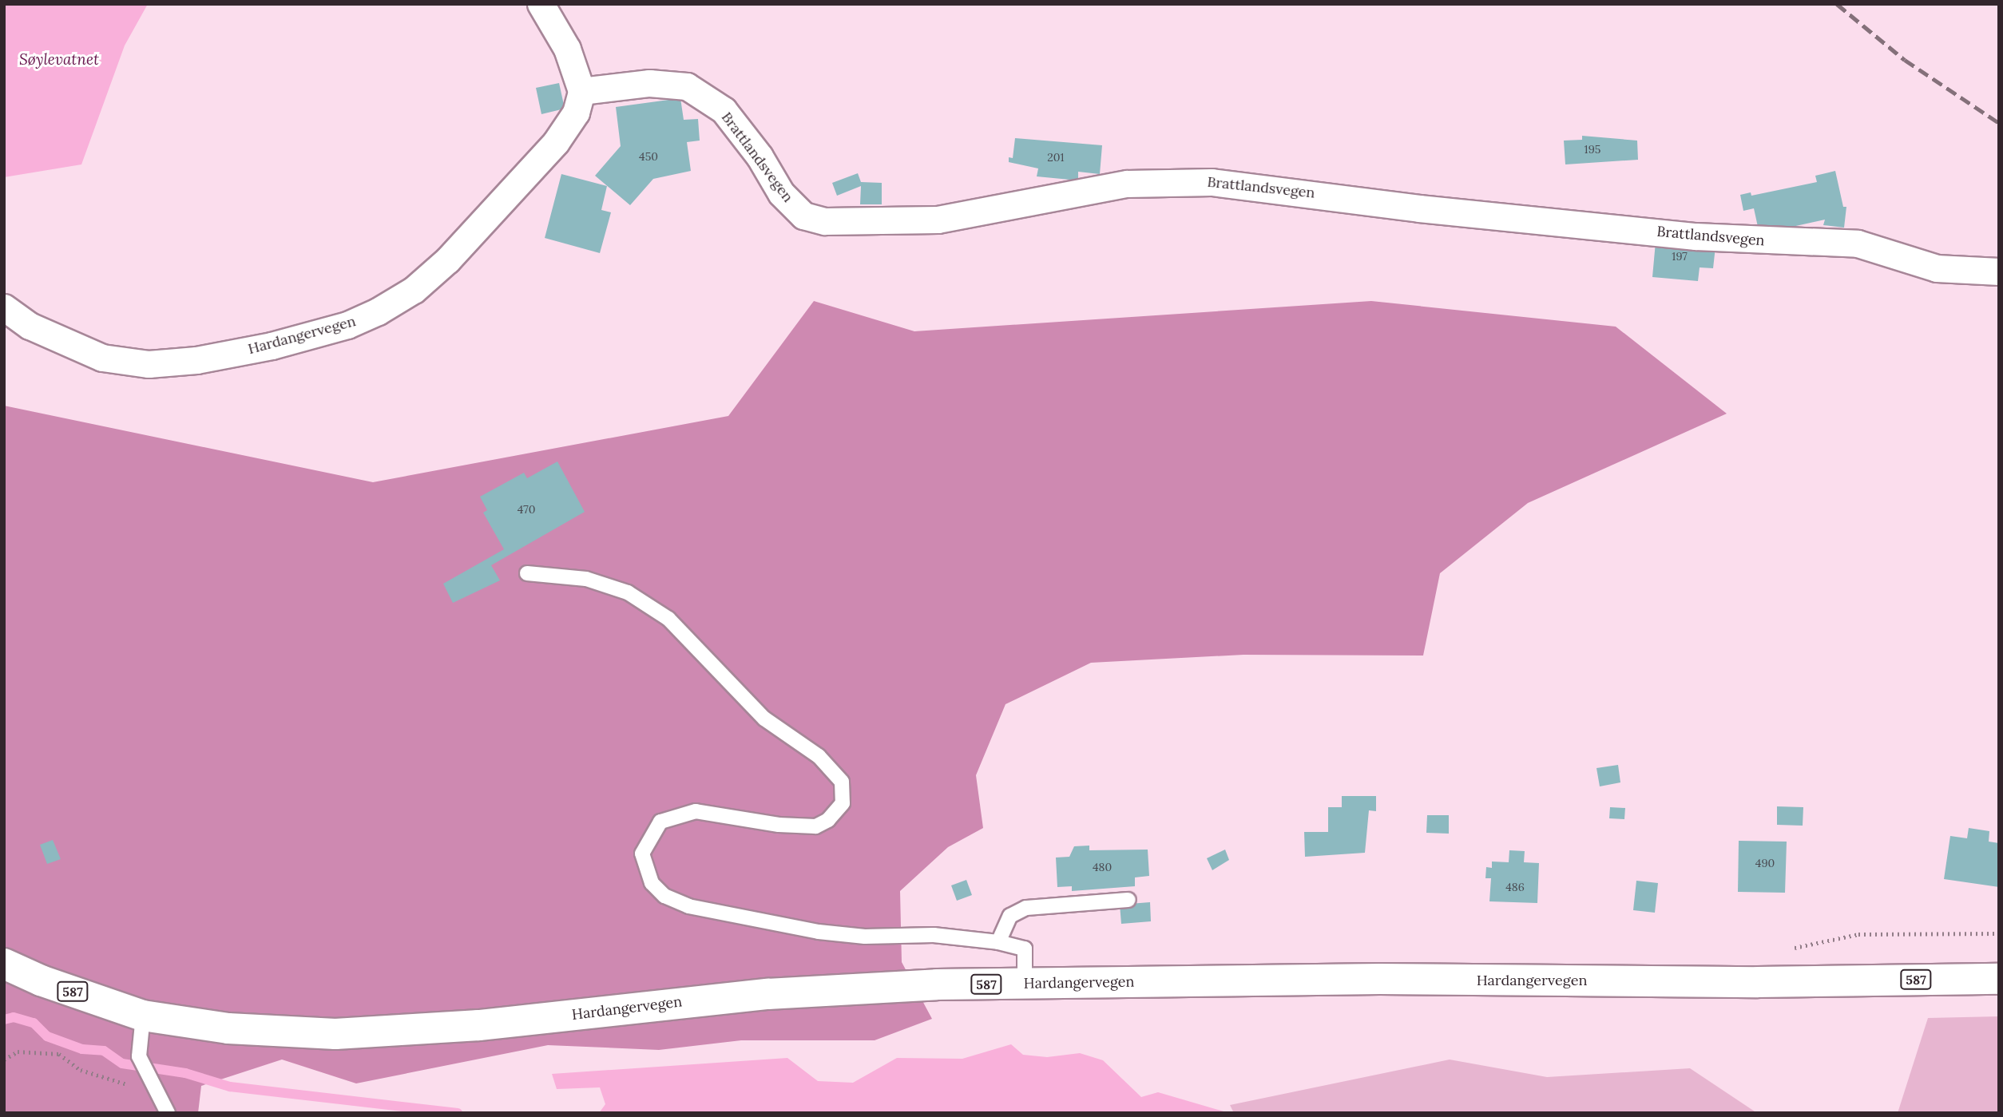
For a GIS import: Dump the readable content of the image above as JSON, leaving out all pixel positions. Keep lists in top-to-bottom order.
{
  "streets": {
    "main road": ["Hardangervegen", "587"],
    "street": ["Brattlandsvegen"]
  },
  "crossings": [
    ["Brattlandsvegen", "Hardangervegen"]
  ],
  "water": ["Søylevatnet"],
  "house_numbers": [
    "195",
    "450",
    "201",
    "197",
    "470",
    "490",
    "480",
    "486"
  ]
}
